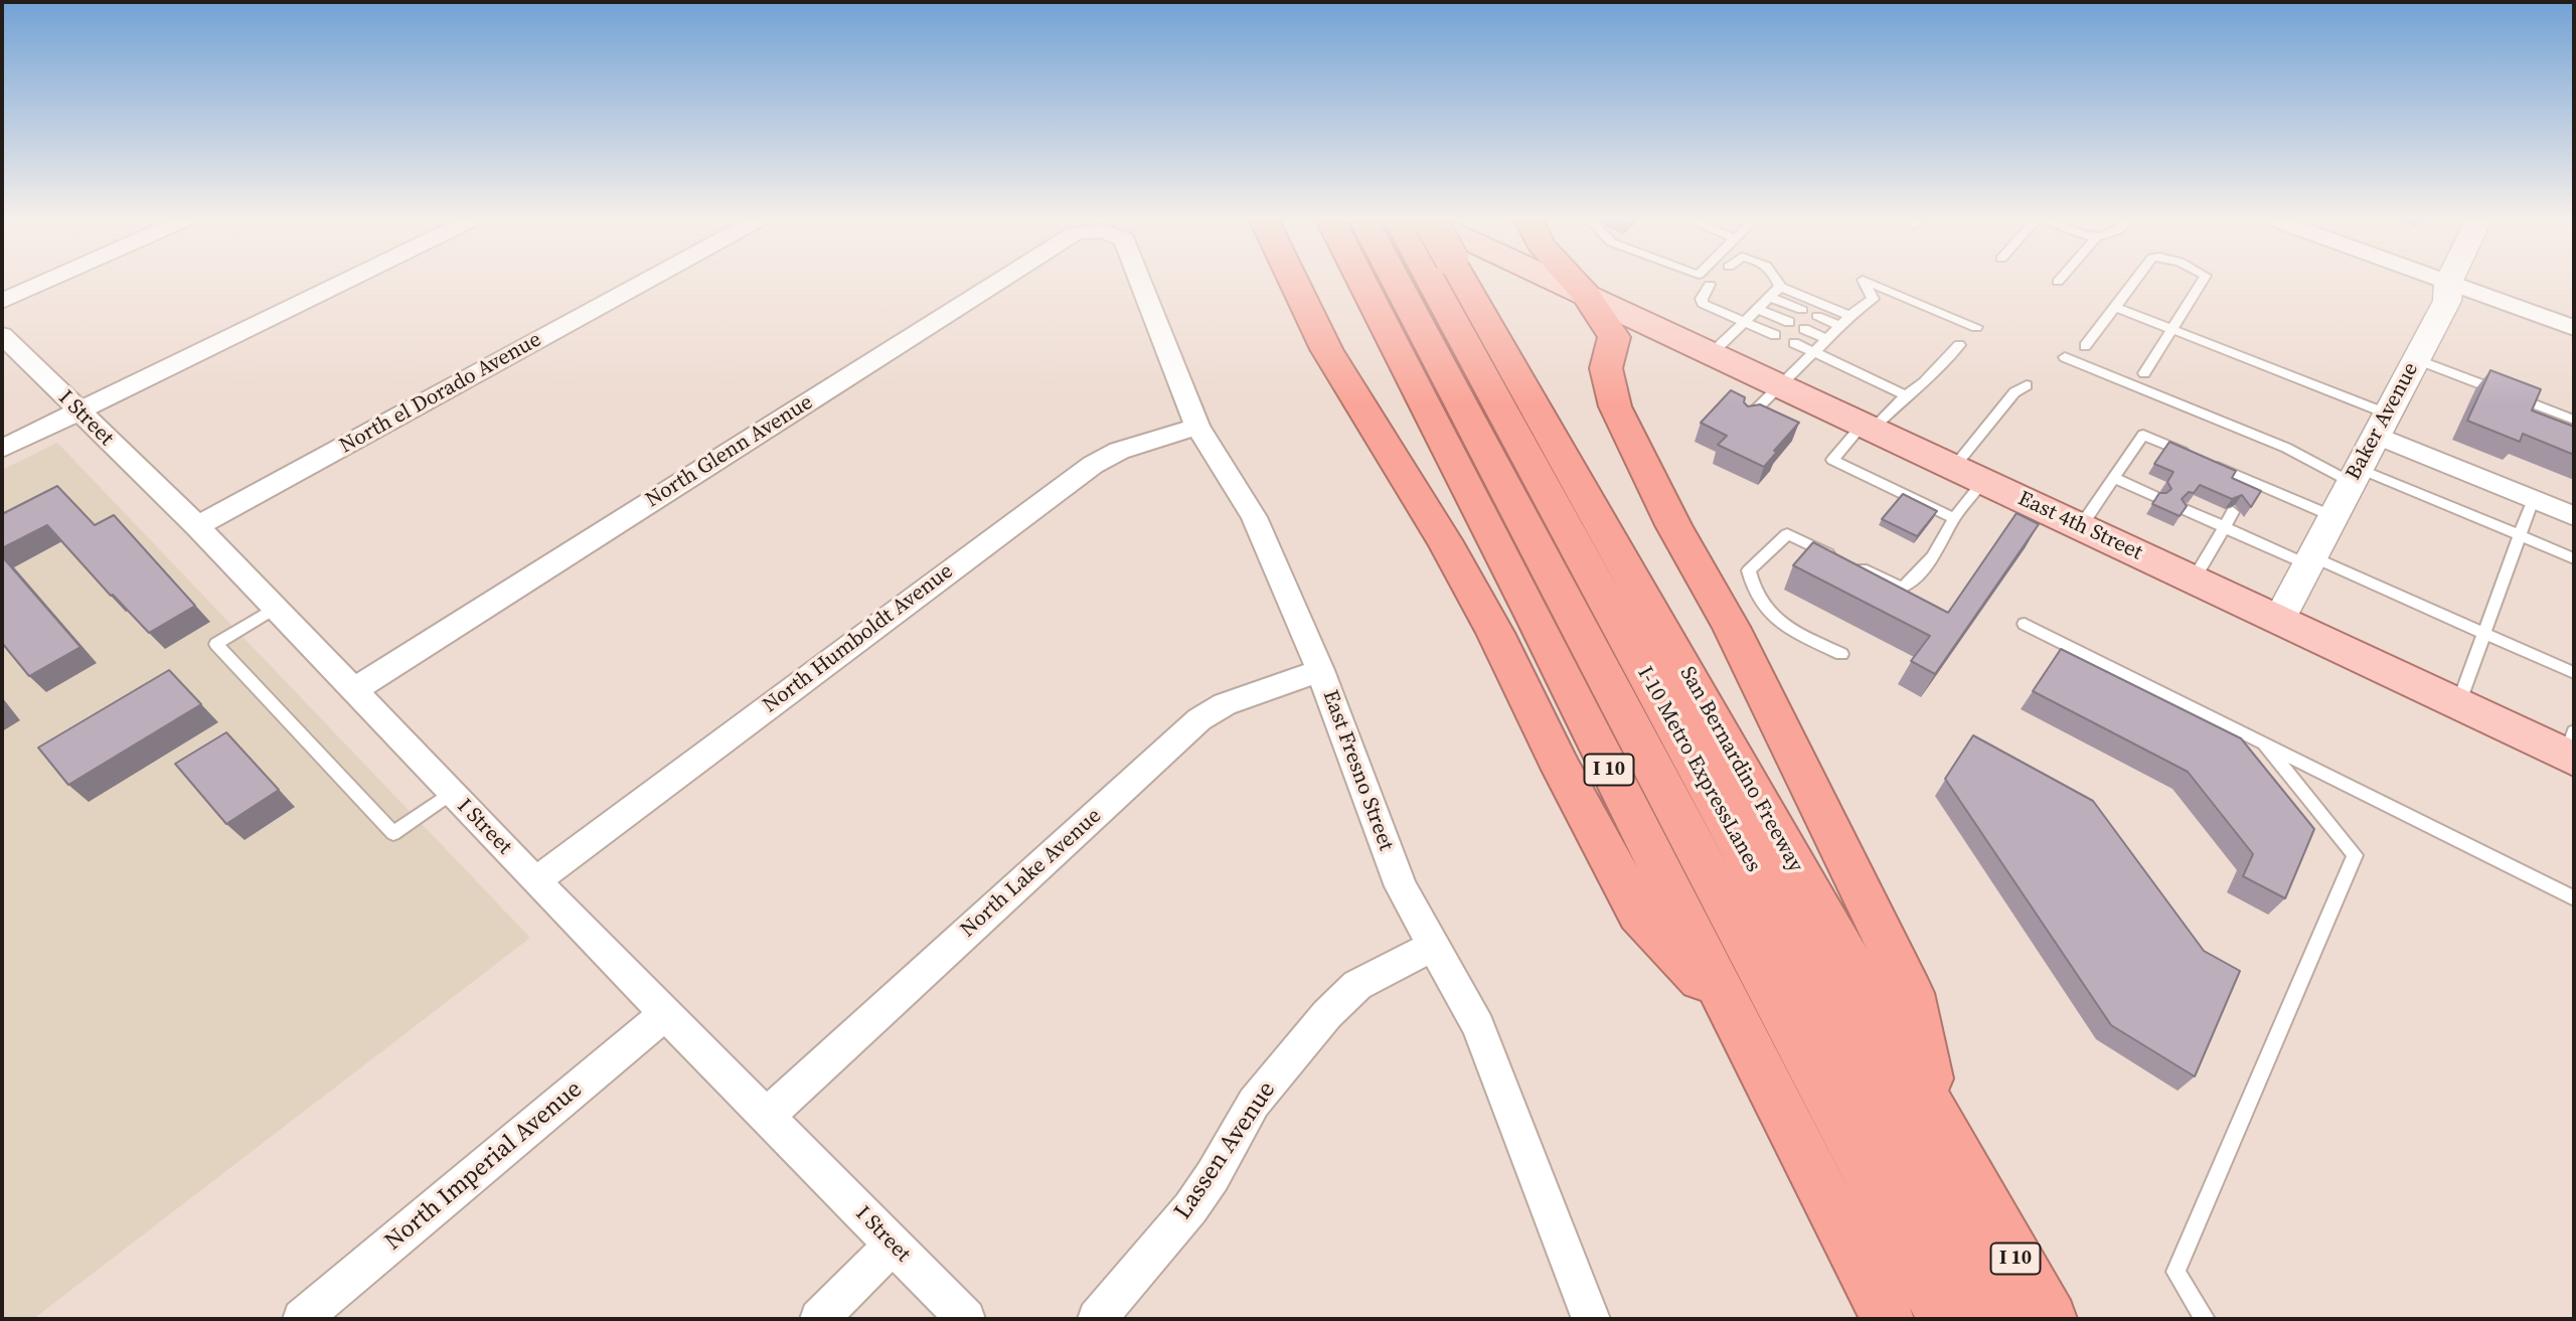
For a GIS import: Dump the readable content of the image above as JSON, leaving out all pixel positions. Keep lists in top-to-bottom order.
{
  "streets": {
    "highway": ["I 10", "I-10 Metro ExpressLanes", "San Bernardino Freeway"],
    "main road": ["East 4th Street"],
    "street": [
      "North el Dorado Avenue",
      "I Street",
      "Baker Avenue",
      "North Glenn Avenue",
      "North Humboldt Avenue",
      "East Fresno Street",
      "North Lake Avenue",
      "Lassen Avenue",
      "North Imperial Avenue"
    ]
  },
  "crossings": [
    ["North el Dorado Avenue", "I Street"],
    ["I Street", "North Glenn Avenue"],
    ["I Street", "North Humboldt Avenue"],
    ["I Street", "North Lake Avenue"],
    ["I Street", "North Imperial Avenue"],
    ["Baker Avenue", "East 4th Street"],
    ["North Humboldt Avenue", "East Fresno Street"],
    ["East Fresno Street", "North Lake Avenue"],
    ["East Fresno Street", "Lassen Avenue"]
  ]
}
